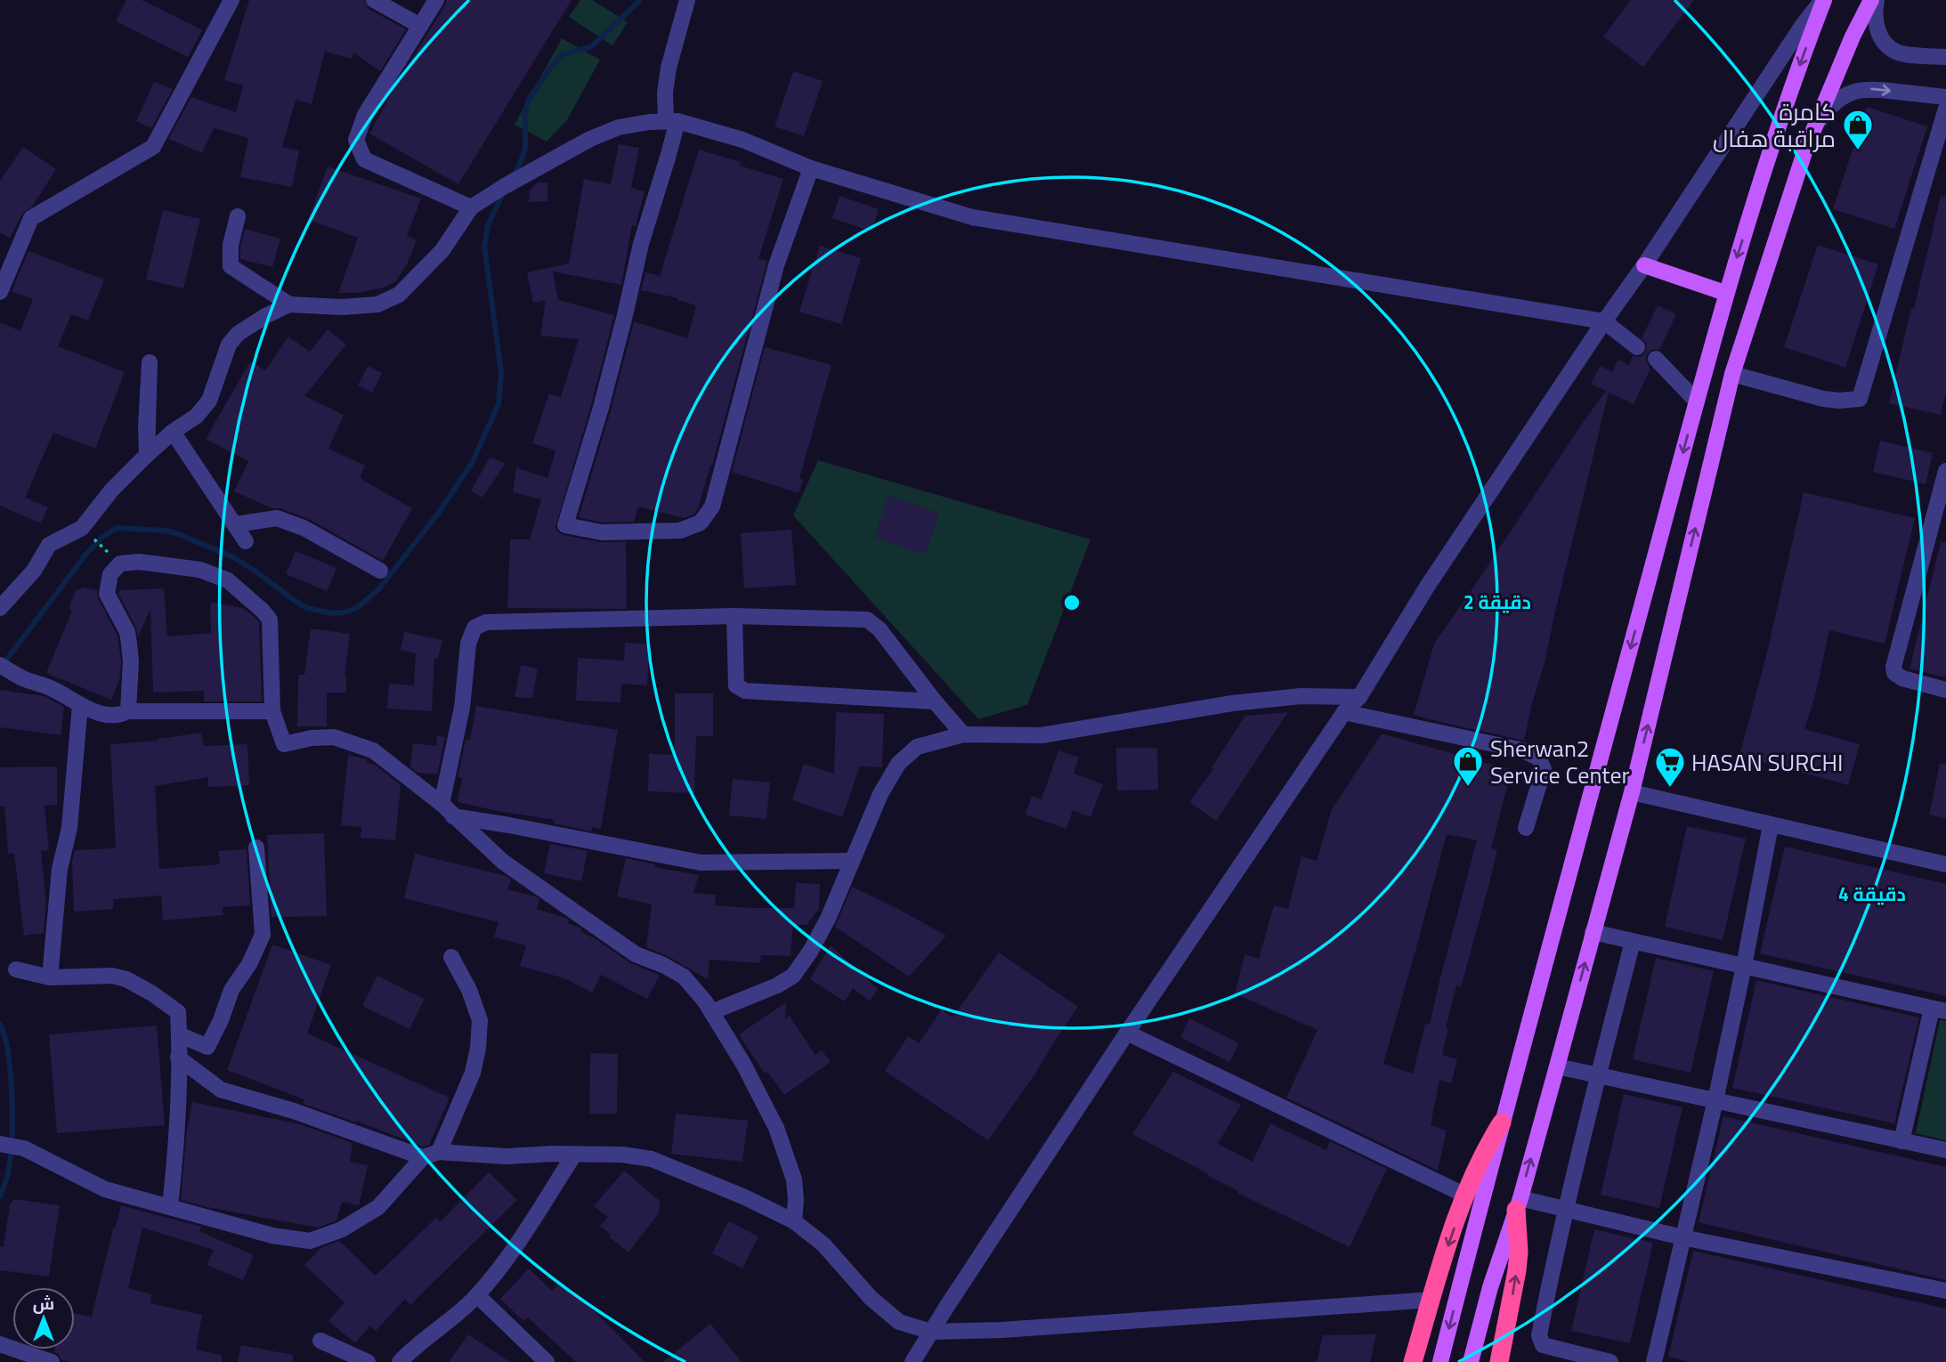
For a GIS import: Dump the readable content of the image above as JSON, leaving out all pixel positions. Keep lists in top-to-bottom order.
{
  "places": {
    "shop": ["كامرة مراقبة هفال", "Sherwan2 Service Center"],
    "supermarket": ["HASAN SURCHI"]
  },
  "north": "top",
  "rings": ["2 دقيقة", "4 دقيقة"]
}
